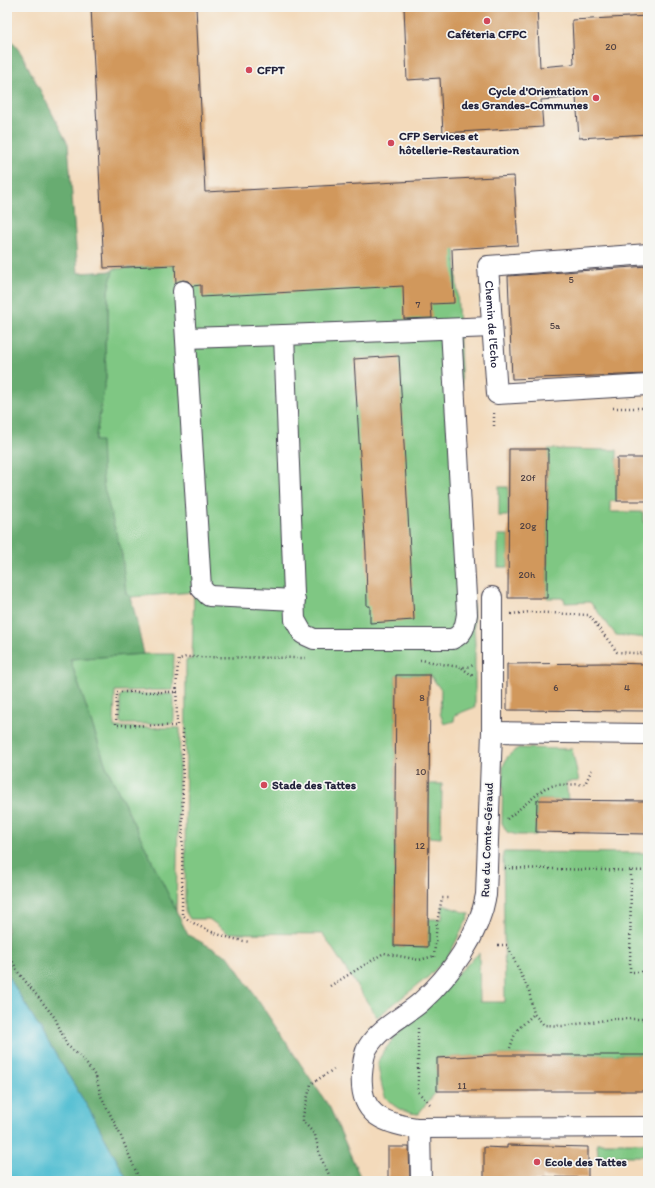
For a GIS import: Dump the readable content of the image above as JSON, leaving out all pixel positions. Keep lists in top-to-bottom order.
{
  "streets": {
    "street": ["Chemin de l'Echo", "Rue du Comte-Géraud"]
  },
  "places": [
    "Caféteria CFPC",
    "CFPT",
    "Cycle d'Orientation des Grandes-Communes",
    "CFP Services et hôtellerie-Restauration",
    "Stade des Tattes",
    "Ecole des Tattes"
  ],
  "house_numbers": [
    "20",
    "5",
    "7",
    "5a",
    "20f",
    "20g",
    "20h",
    "6",
    "4",
    "8",
    "10",
    "12",
    "11"
  ]
}
